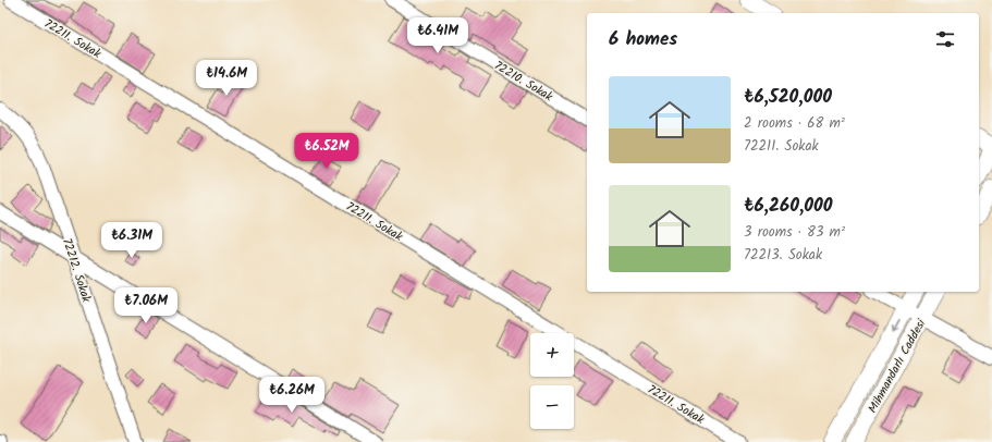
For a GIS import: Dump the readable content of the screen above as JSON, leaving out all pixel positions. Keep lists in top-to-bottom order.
{
  "streets": {
    "street": [
      "72211. Sokak",
      "72210. Sokak",
      "72212. Sokak",
      "Mihmandarlı Caddesi"
    ]
  },
  "page": {
    "heading": "6 homes",
    "price": [
      "₺6.41M",
      "₺14.6M",
      "₺6.52M",
      "₺6.31M",
      "₺7.06M",
      "₺6.26M"
    ],
    "list": [
      {
        "name": "₺6,520,000",
        "note": "2 rooms · 68 m² · 72211. Sokak"
      },
      {
        "name": "₺6,260,000",
        "note": "3 rooms · 83 m² · 72213. Sokak"
      }
    ],
    "map_buttons": ["+", "−"]
  }
}
